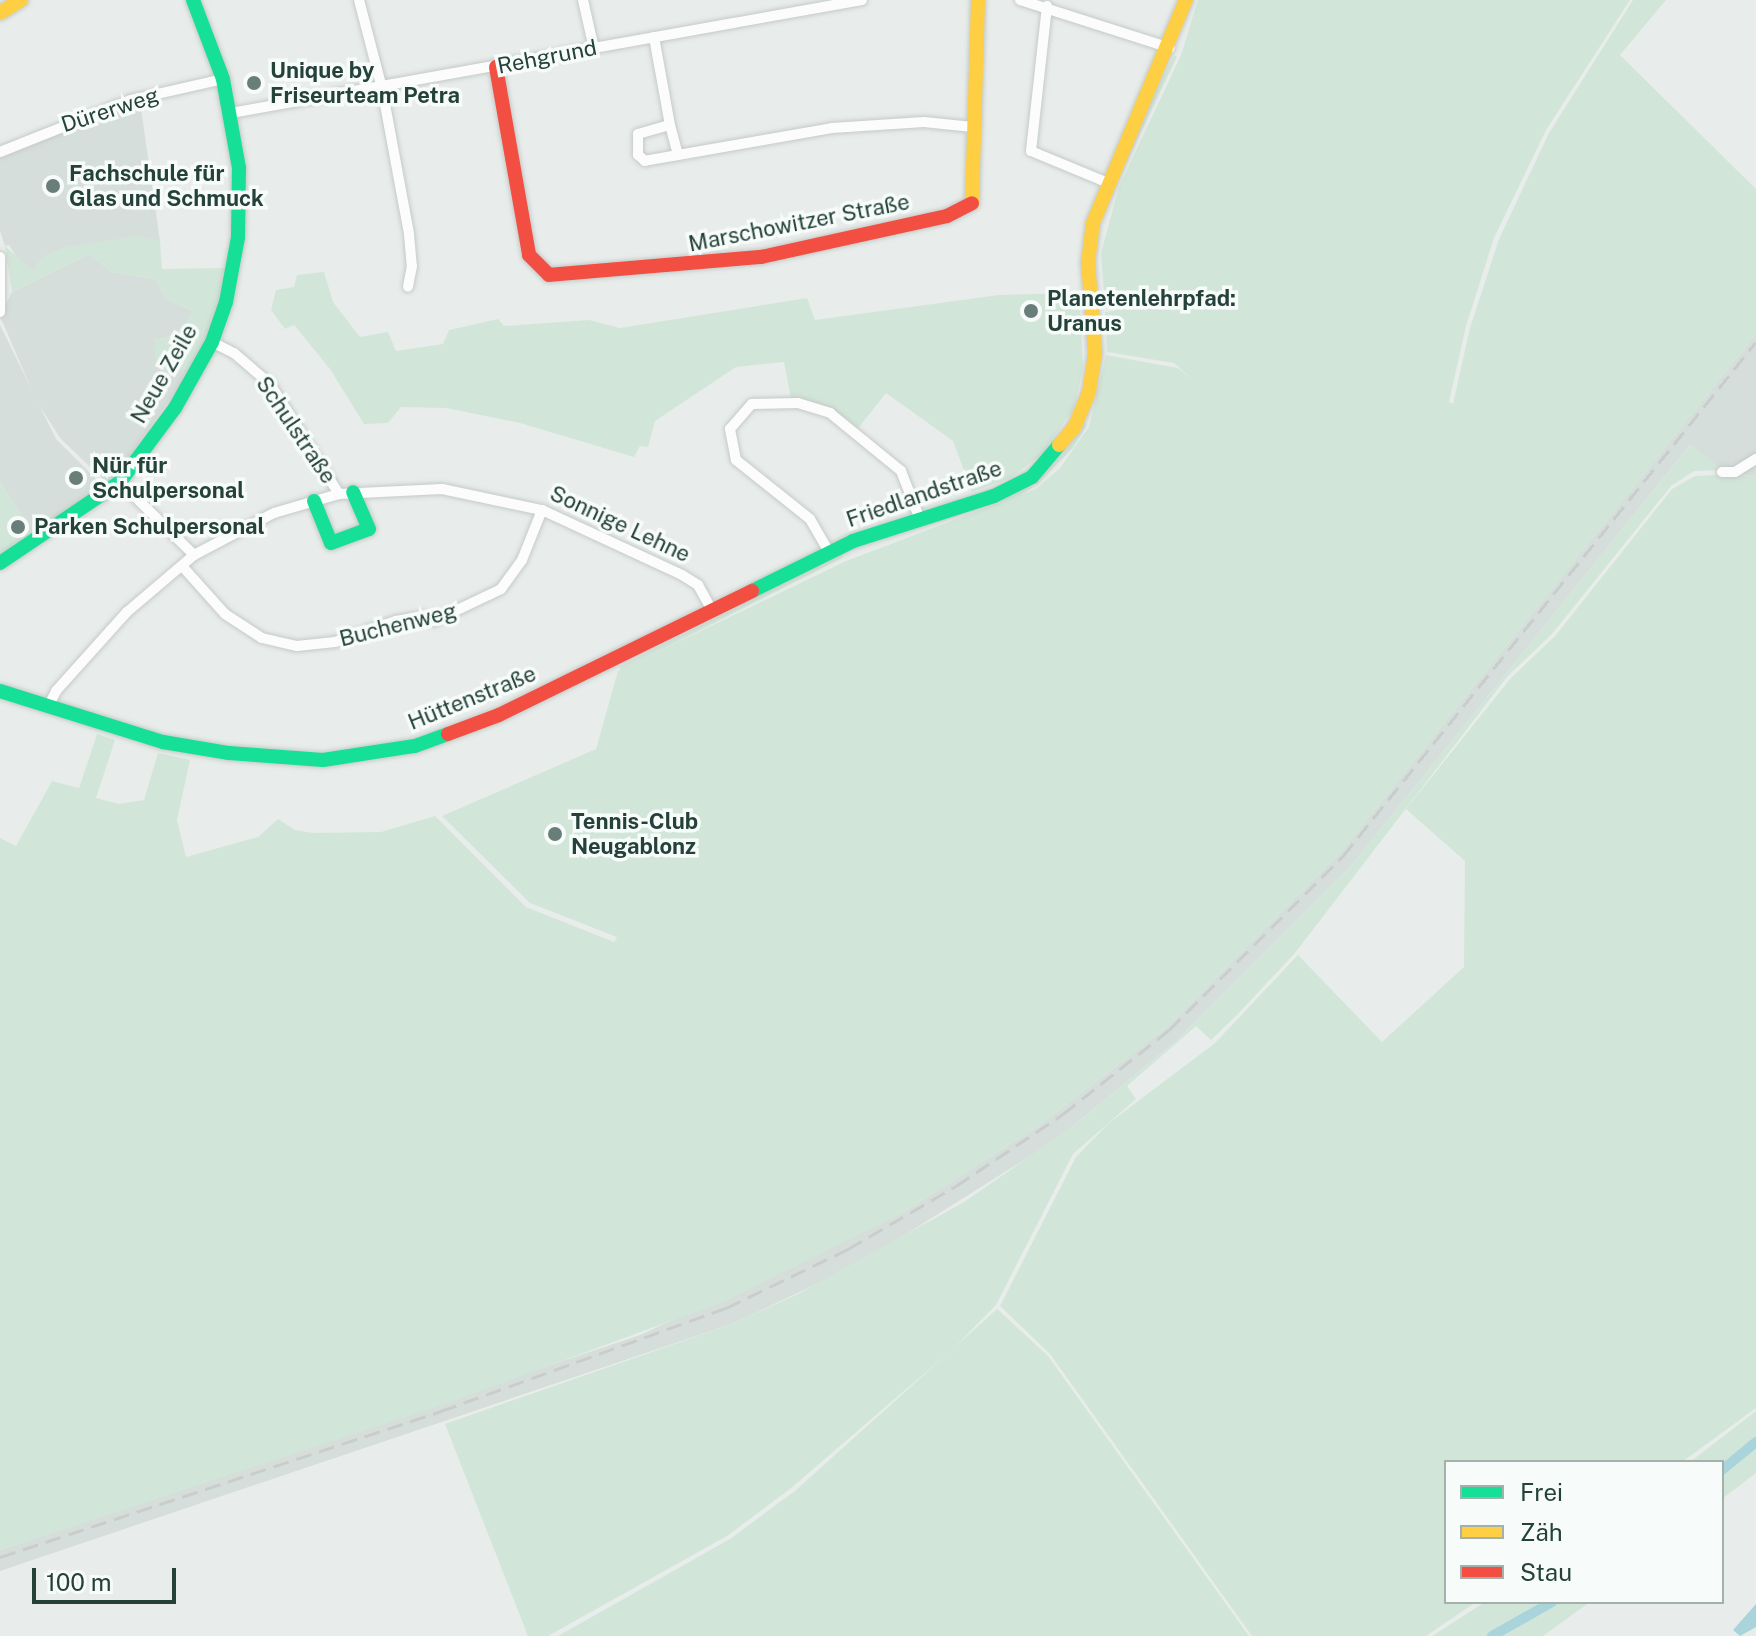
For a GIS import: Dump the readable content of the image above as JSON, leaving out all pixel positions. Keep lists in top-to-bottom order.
{
  "streets": {
    "street": [
      "Rehgrund",
      "Dürerweg",
      "Marschowitzer Straße",
      "Neue Zeile",
      "Schulstraße",
      "Friedlandstraße",
      "Sonnige Lehne",
      "Buchenweg",
      "Hüttenstraße"
    ]
  },
  "crossings": [
    ["Rehgrund", "Marschowitzer Straße"],
    ["Rehgrund", "Neue Zeile"],
    ["Dürerweg", "Neue Zeile"],
    ["Neue Zeile", "Schulstraße"],
    ["Schulstraße", "Sonnige Lehne"],
    ["Friedlandstraße", "Sonnige Lehne"],
    ["Friedlandstraße", "Hüttenstraße"],
    ["Sonnige Lehne", "Buchenweg"],
    ["Sonnige Lehne", "Hüttenstraße"]
  ],
  "places": [
    "Unique by Friseurteam Petra",
    "Fachschule für Glas und Schmuck",
    "Planetenlehrpfad: Uranus",
    "Nür für Schulpersonal",
    "Parken Schulpersonal",
    "Tennis-Club Neugablonz"
  ],
  "legend": ["Frei", "Zäh", "Stau"],
  "scale_bar": "100 m"
}
